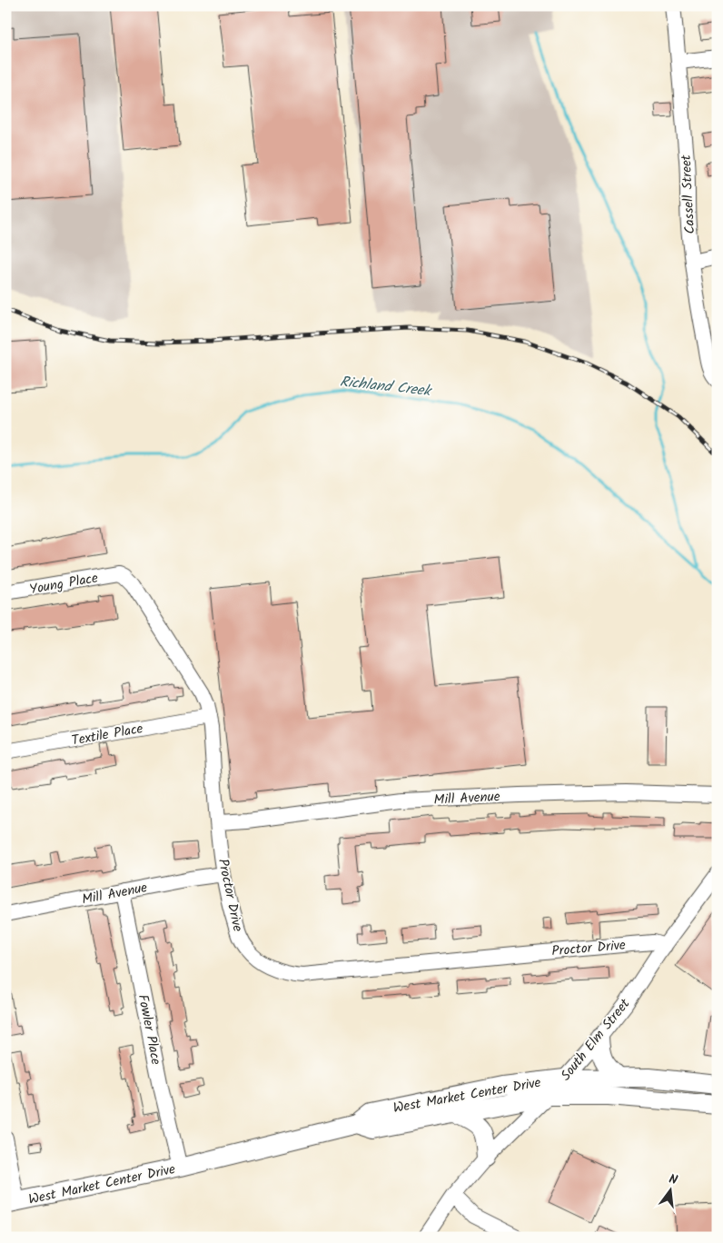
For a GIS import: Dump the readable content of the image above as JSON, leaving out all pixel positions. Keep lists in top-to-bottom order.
{
  "streets": {
    "main road": ["West Market Center Drive"],
    "street": [
      "Cassell Street",
      "Young Place",
      "Textile Place",
      "Mill Avenue",
      "Proctor Drive",
      "Fowler Place",
      "South Elm Street"
    ]
  },
  "crossings": [
    ["Young Place", "Proctor Drive"],
    ["Textile Place", "Proctor Drive"],
    ["Mill Avenue", "Proctor Drive"],
    ["Mill Avenue", "Fowler Place"],
    ["Proctor Drive", "South Elm Street"],
    ["Fowler Place", "West Market Center Drive"],
    ["South Elm Street", "West Market Center Drive"]
  ],
  "water": ["Richland Creek"],
  "north": "top"
}
